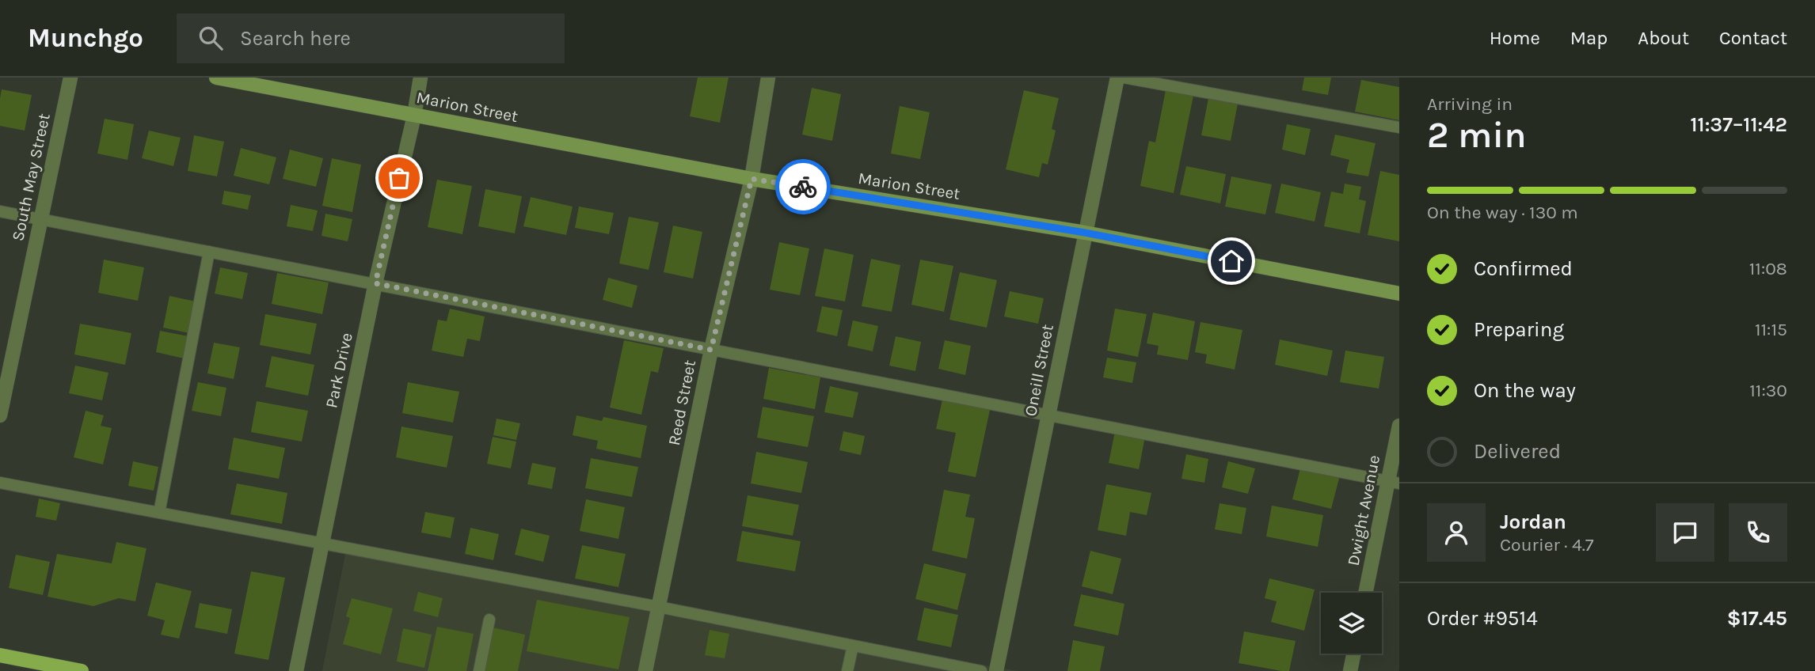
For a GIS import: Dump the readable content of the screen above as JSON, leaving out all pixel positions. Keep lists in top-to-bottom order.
{
  "streets": {
    "street": [
      "Marion Street",
      "South May Street",
      "Park Drive",
      "Oneill Street",
      "Reed Street",
      "Dwight Avenue"
    ]
  },
  "crossings": [
    ["Marion Street", "Park Drive"],
    ["Marion Street", "Oneill Street"],
    ["Marion Street", "Reed Street"]
  ],
  "page": {
    "header": "Munchgo",
    "search": "Search here",
    "nav": [
      "Home",
      "Map",
      "About",
      "Contact"
    ],
    "heading": ["2 min", "Arriving in", "11:37–11:42"],
    "panel": [
      "Jordan",
      "Courier · 4.7",
      "Order #9514",
      "$17.45"
    ],
    "bar": "On the way · 130 m",
    "list": [
      ["Confirmed", "11:08"],
      ["Preparing", "11:15"],
      ["On the way", "11:30"],
      "Delivered"
    ]
  }
}
